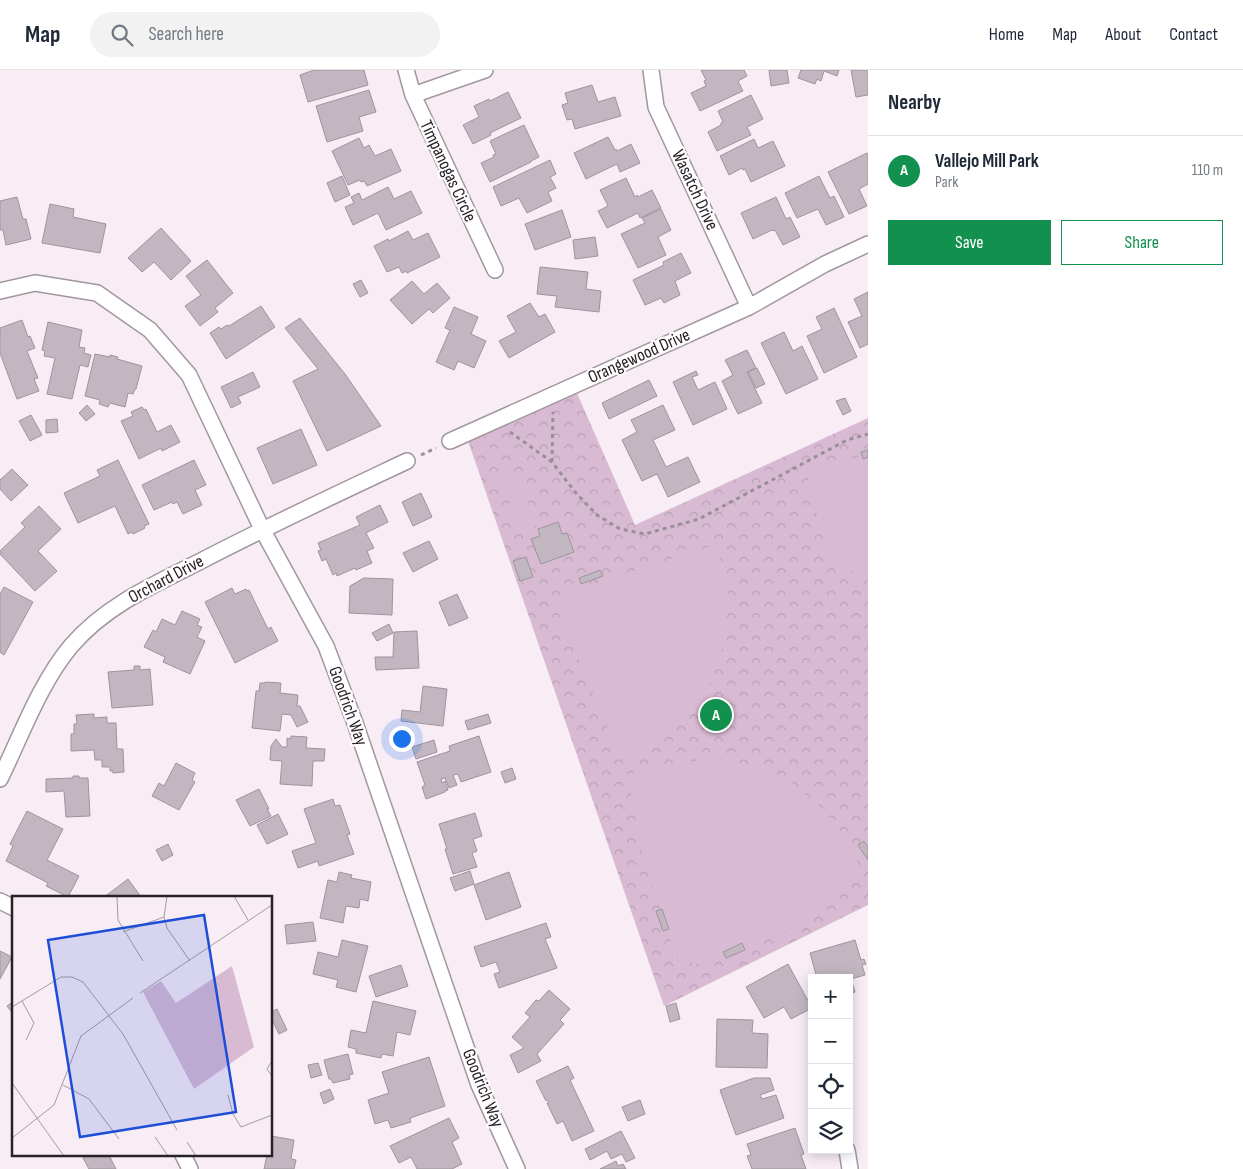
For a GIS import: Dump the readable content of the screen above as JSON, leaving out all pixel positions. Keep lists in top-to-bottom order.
{
  "streets": {
    "street": [
      "Timpanogas Circle",
      "Wasatch Drive",
      "Orangewood Drive",
      "Orchard Drive",
      "Goodrich Way"
    ]
  },
  "crossings": [
    ["Wasatch Drive", "Orangewood Drive"],
    ["Orchard Drive", "Goodrich Way"]
  ],
  "page": {
    "header": "Map",
    "search": "Search here",
    "nav": [
      "Home",
      "Map",
      "About",
      "Contact"
    ],
    "heading": "Nearby",
    "list": [
      {
        "mark": "A",
        "name": "Vallejo Mill Park",
        "note": "Park",
        "value": "110 m"
      }
    ],
    "buttons": ["Save", "Share"],
    "pins": "A",
    "map_buttons": ["+", "−"]
  }
}
